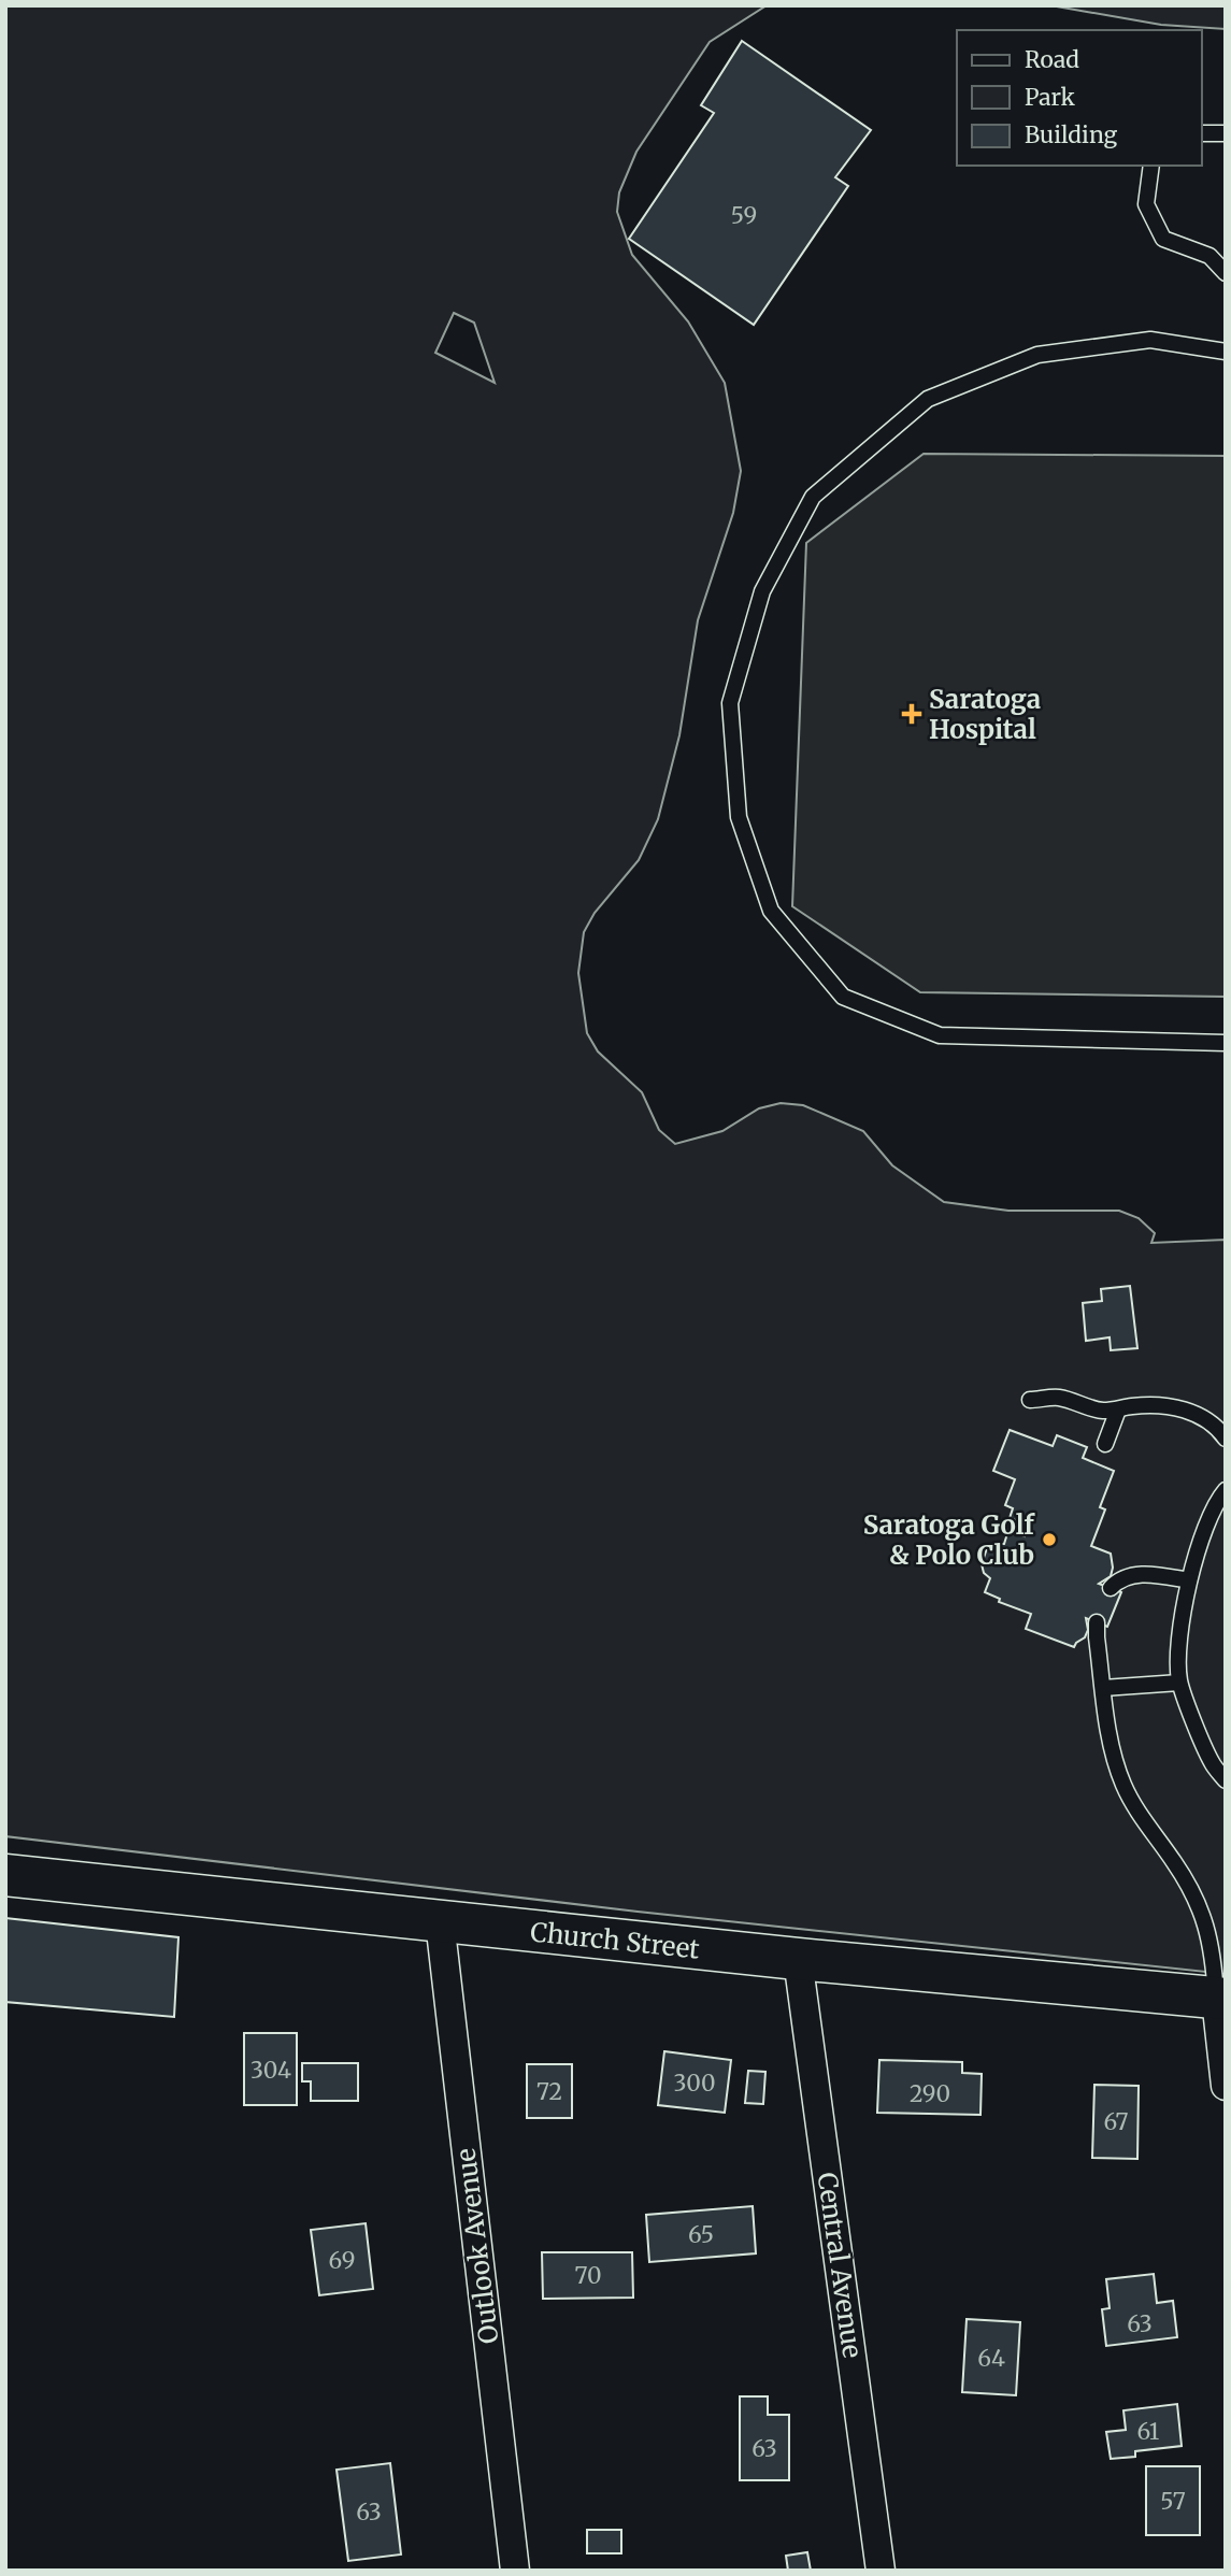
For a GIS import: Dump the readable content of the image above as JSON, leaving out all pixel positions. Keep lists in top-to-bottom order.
{
  "streets": {
    "main road": ["Church Street"],
    "street": ["Outlook Avenue", "Central Avenue"]
  },
  "crossings": [
    ["Church Street", "Outlook Avenue"],
    ["Church Street", "Central Avenue"]
  ],
  "places": {
    "health": ["Saratoga Hospital"],
    "other": ["Saratoga Golf & Polo Club"]
  },
  "house_numbers": [
    "59",
    "304",
    "300",
    "72",
    "290",
    "67",
    "65",
    "69",
    "70",
    "63",
    "64",
    "61",
    "63",
    "57",
    "63"
  ],
  "legend": ["Road", "Park", "Building"]
}
